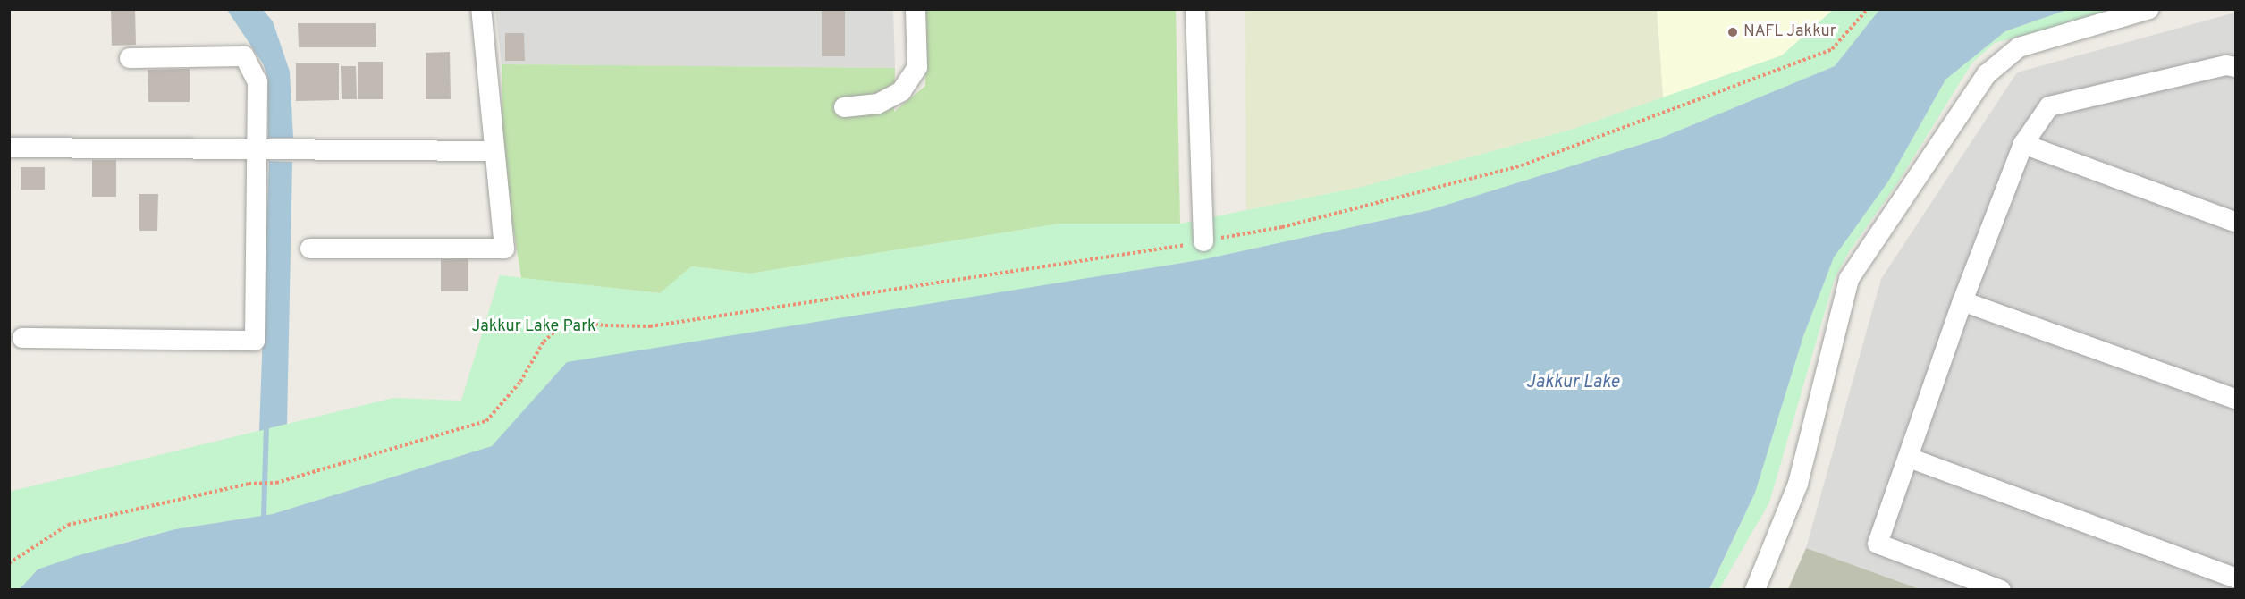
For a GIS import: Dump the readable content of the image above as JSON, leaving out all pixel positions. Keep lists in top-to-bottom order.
{
  "water": ["Jakkur Lake"],
  "parks": ["Jakkur Lake Park"],
  "places": ["NAFL Jakkur"]
}
